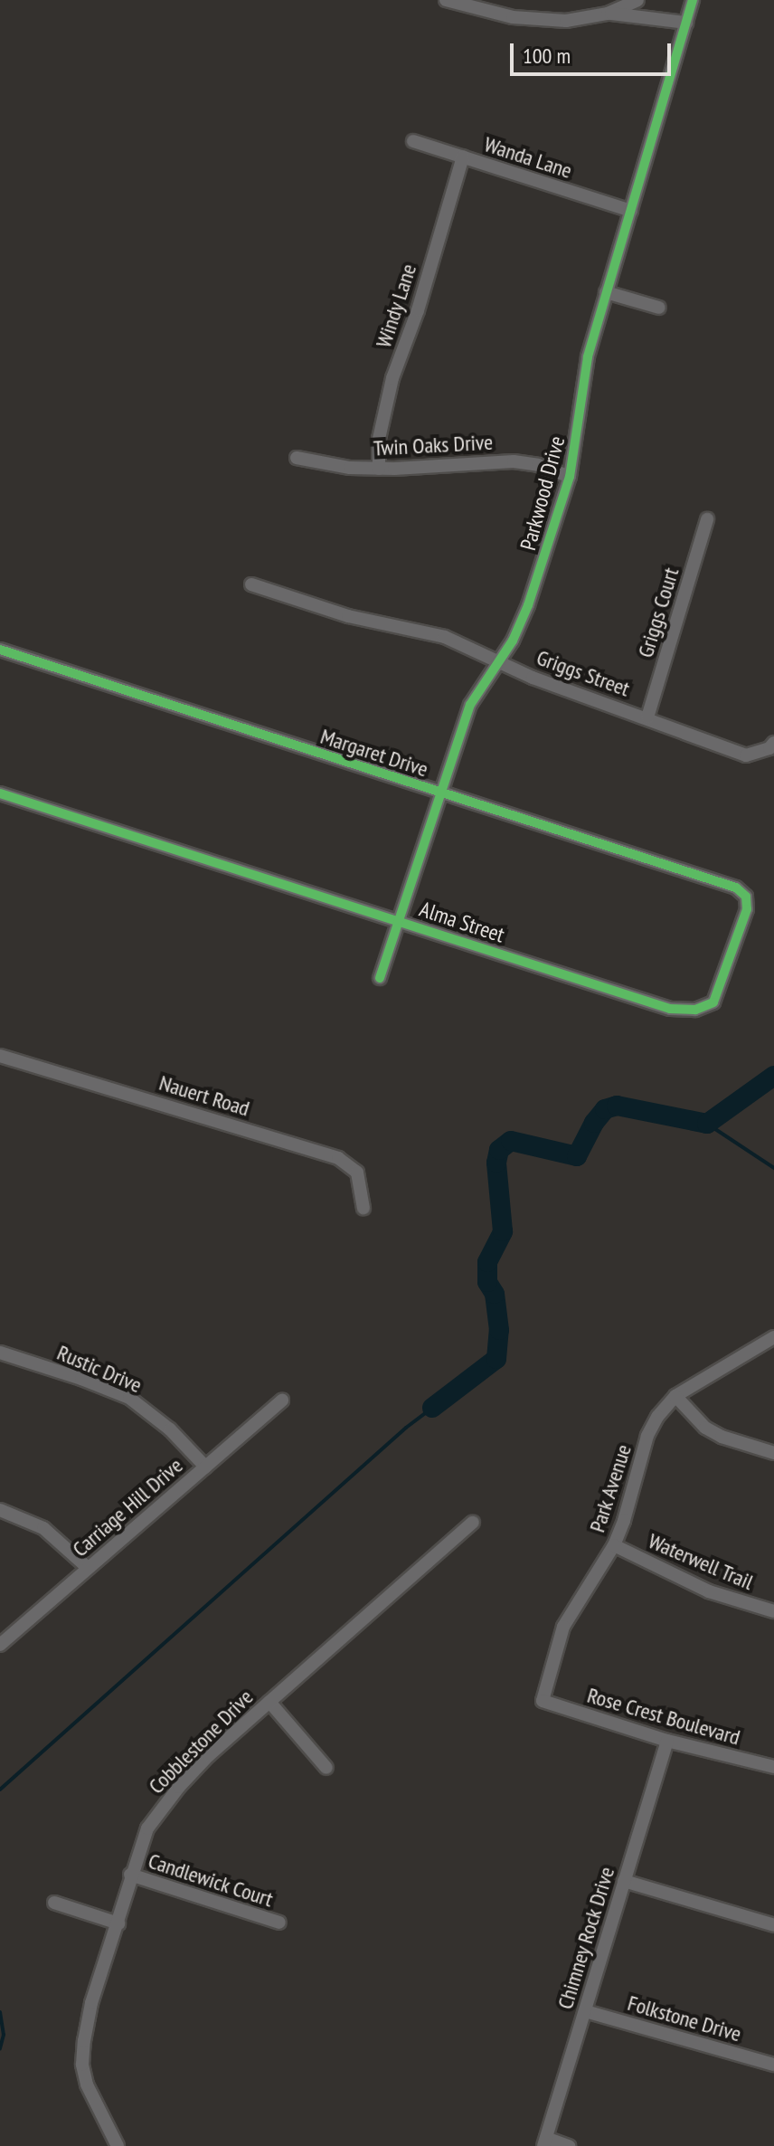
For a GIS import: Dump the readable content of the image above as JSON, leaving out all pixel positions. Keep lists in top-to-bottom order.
{
  "streets": {
    "street": [
      "Wanda Lane",
      "Windy Lane",
      "Twin Oaks Drive",
      "Parkwood Drive",
      "Griggs Court",
      "Griggs Street",
      "Margaret Drive",
      "Alma Street",
      "Nauert Road",
      "Rustic Drive",
      "Park Avenue",
      "Carriage Hill Drive",
      "Waterwell Trail",
      "Rose Crest Boulevard",
      "Cobblestone Drive",
      "Candlewick Court",
      "Chimney Rock Drive",
      "Folkstone Drive"
    ]
  },
  "crossings": [
    ["Wanda Lane", "Windy Lane"],
    ["Wanda Lane", "Parkwood Drive"],
    ["Windy Lane", "Twin Oaks Drive"],
    ["Twin Oaks Drive", "Parkwood Drive"],
    ["Parkwood Drive", "Griggs Street"],
    ["Parkwood Drive", "Margaret Drive"],
    ["Parkwood Drive", "Alma Street"],
    ["Griggs Court", "Griggs Street"],
    ["Margaret Drive", "Alma Street"],
    ["Rustic Drive", "Carriage Hill Drive"],
    ["Park Avenue", "Waterwell Trail"],
    ["Park Avenue", "Rose Crest Boulevard"],
    ["Rose Crest Boulevard", "Chimney Rock Drive"],
    ["Cobblestone Drive", "Candlewick Court"],
    ["Chimney Rock Drive", "Folkstone Drive"]
  ],
  "scale_bar": "100 m"
}
